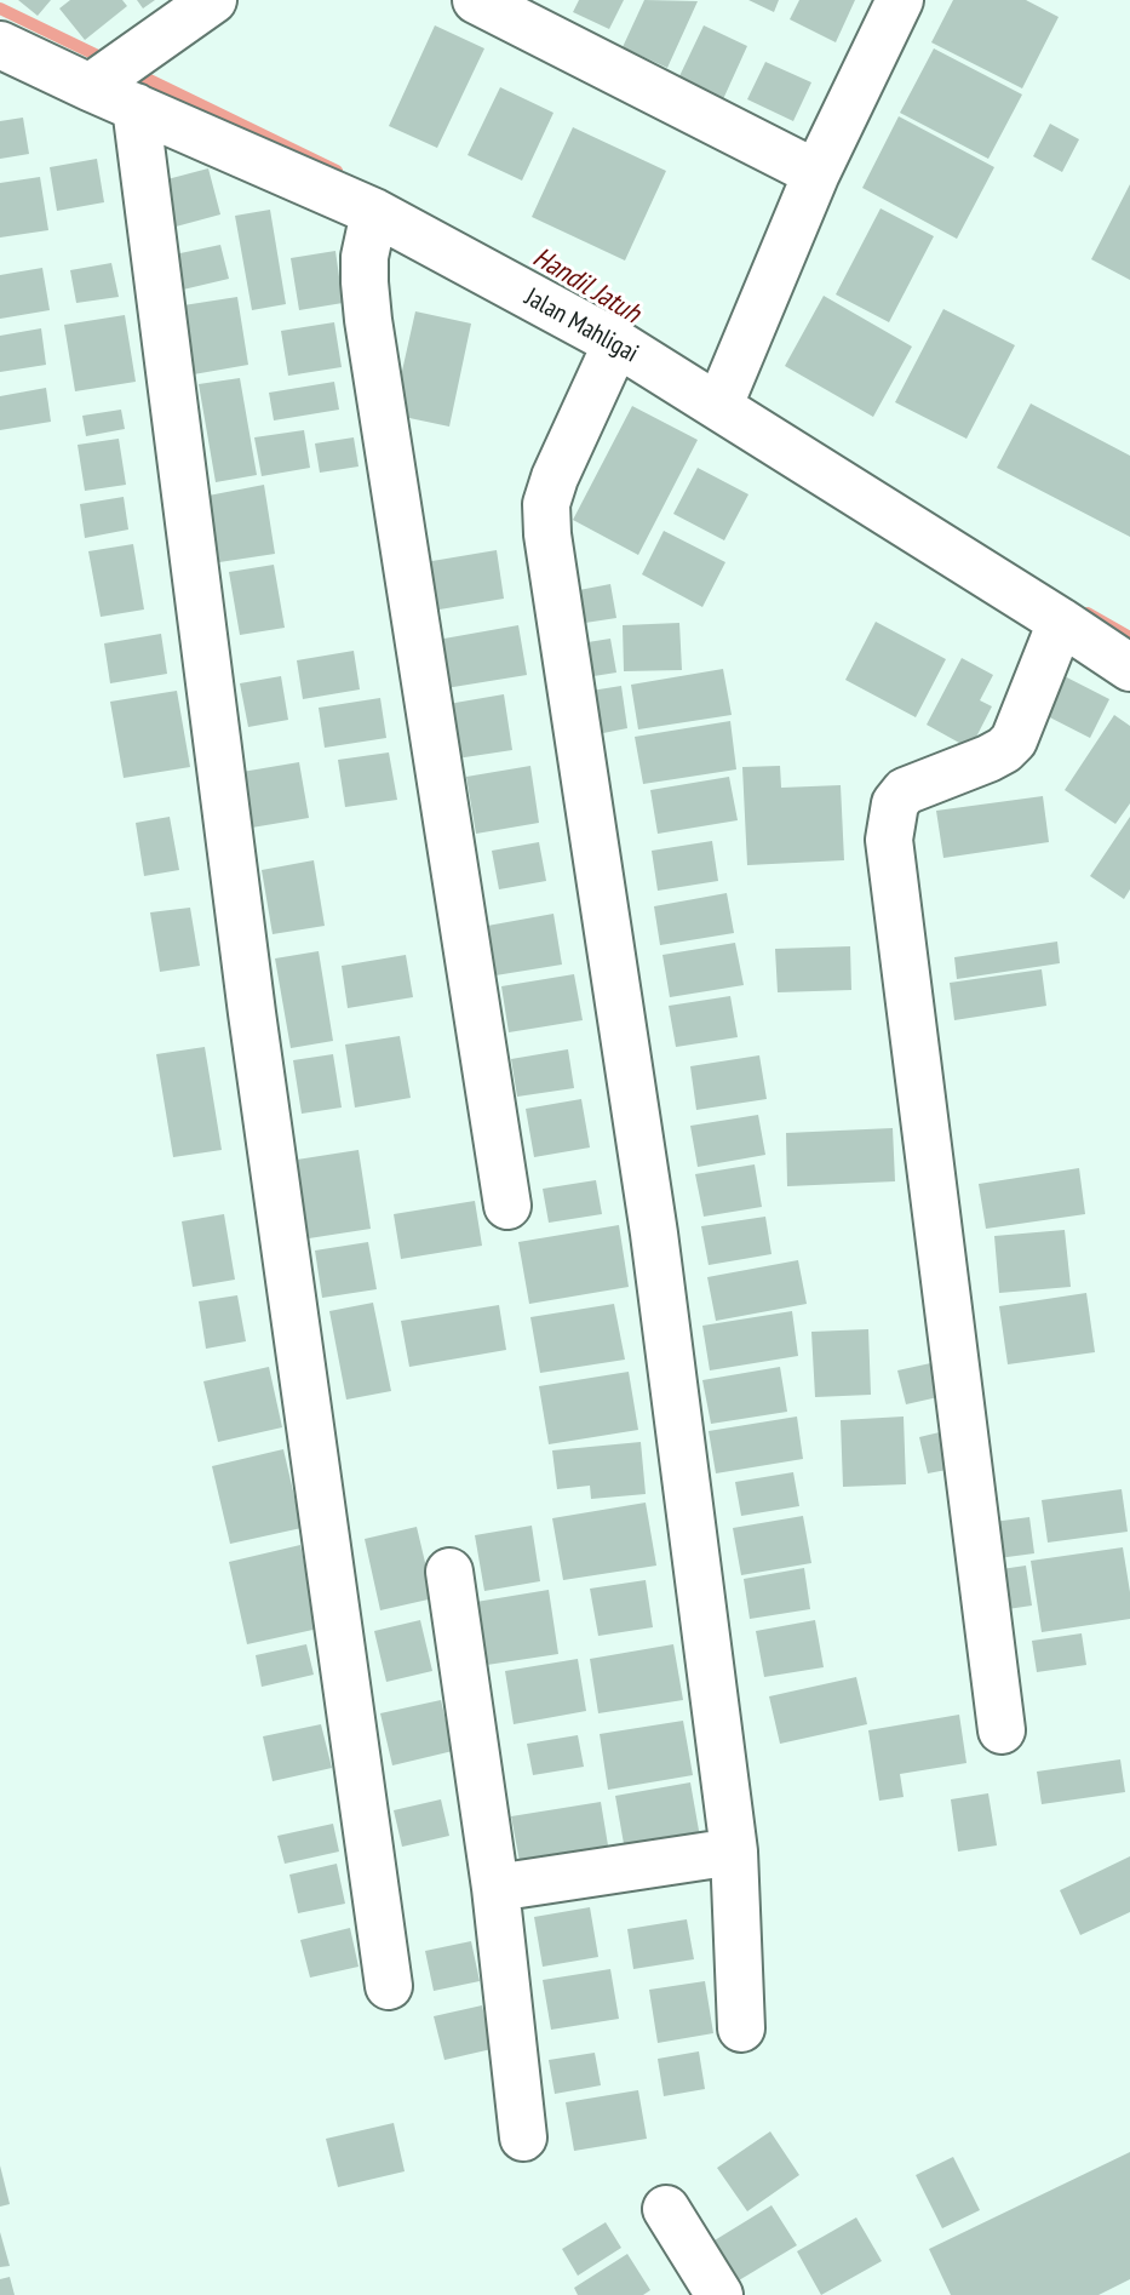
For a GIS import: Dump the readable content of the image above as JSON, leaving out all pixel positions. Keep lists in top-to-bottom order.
{
  "streets": {
    "street": ["Jalan Mahligai"]
  },
  "water": ["Handil Jatuh"]
}
